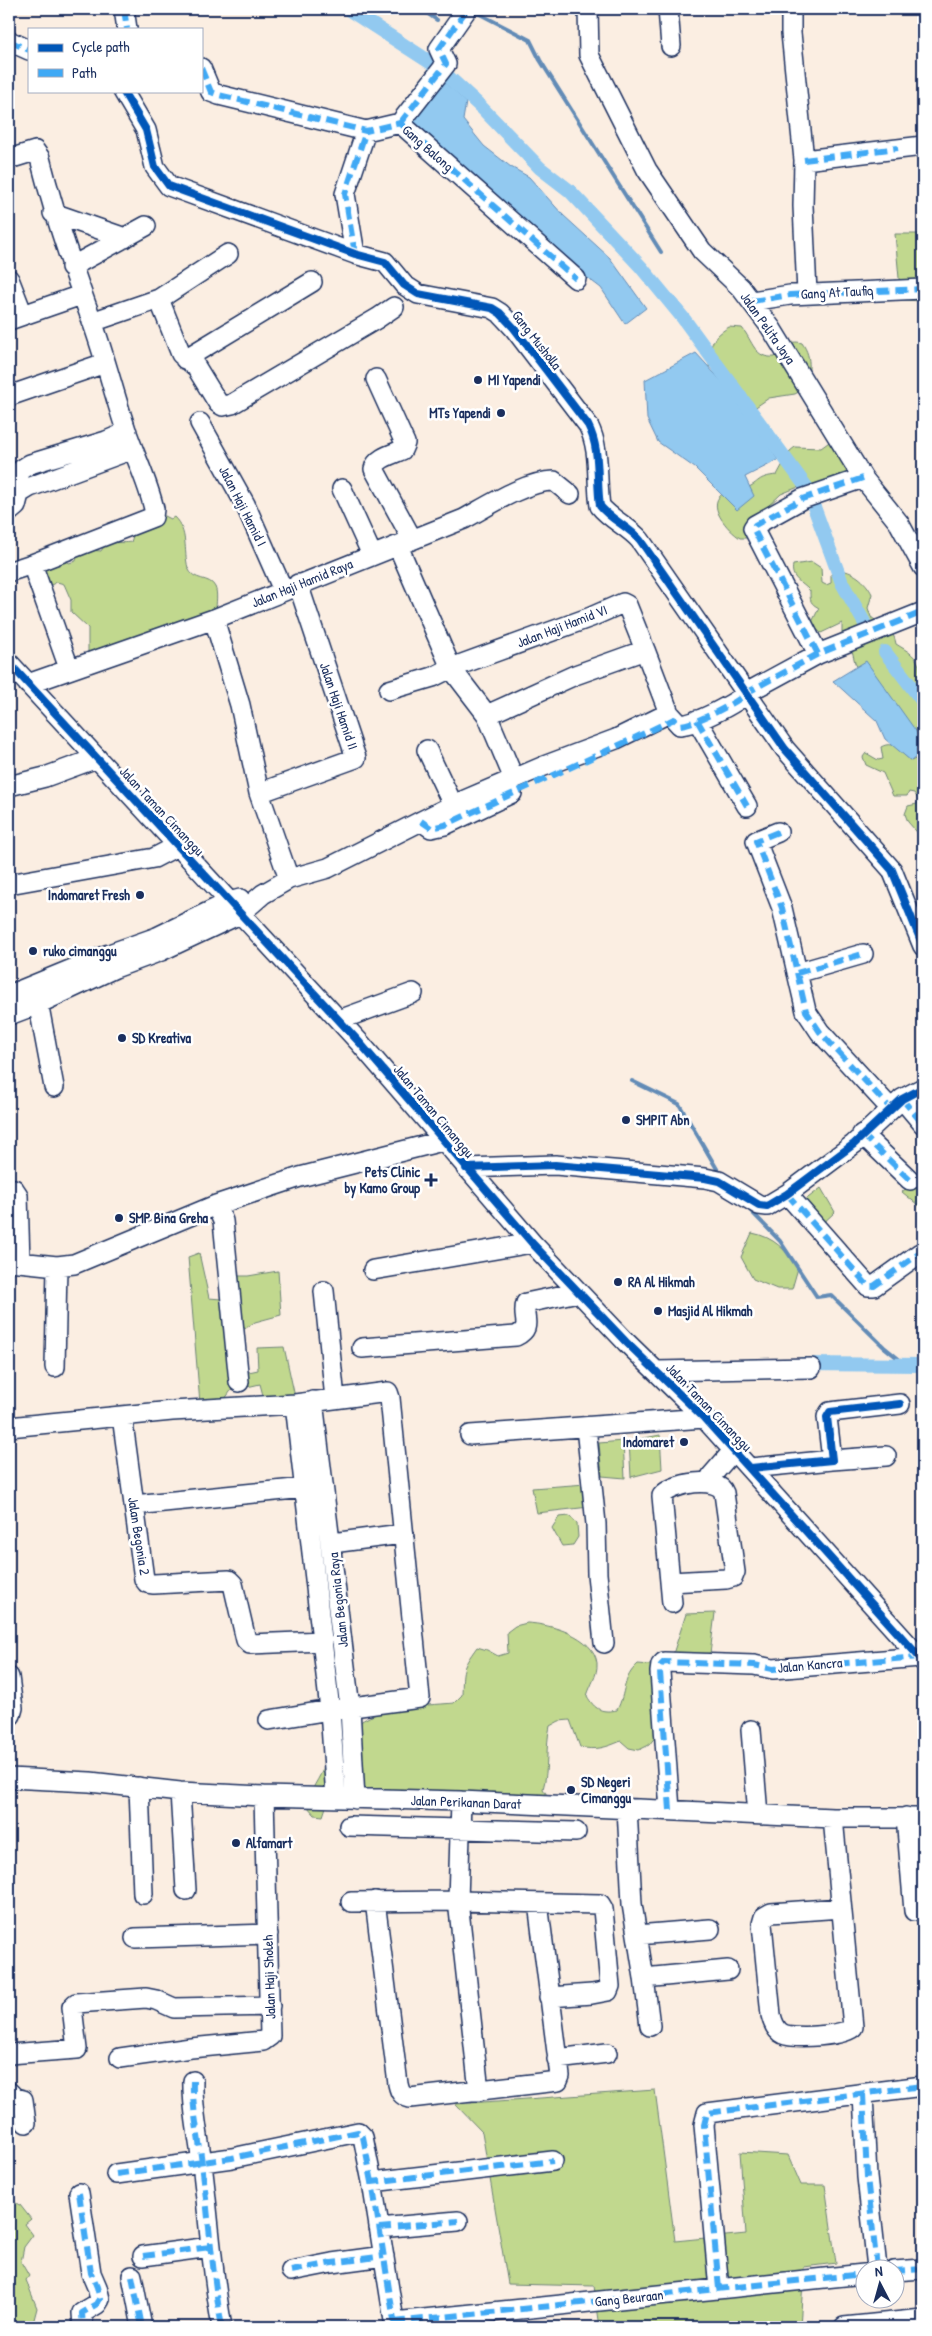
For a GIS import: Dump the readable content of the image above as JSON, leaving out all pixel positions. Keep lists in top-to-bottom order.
{
  "streets": {
    "street": [
      "Gang Balong",
      "Gang At Taufiq",
      "Jalan Pelita Jaya",
      "Gang Musholla",
      "Jalan Haji Hamid I",
      "Jalan Haji Hamid Raya",
      "Jalan Haji Hamid VI",
      "Jalan Haji Hamid II",
      "Jalan Taman Cimanggu",
      "Jalan Begonia 2",
      "Jalan Begonia Raya",
      "Jalan Kancra",
      "Jalan Perikanan Darat",
      "Jalan Haji Sholeh",
      "Gang Beuraan"
    ]
  },
  "crossings": [
    ["Gang At Taufiq", "Jalan Pelita Jaya"],
    ["Jalan Haji Hamid I", "Jalan Haji Hamid Raya"],
    ["Jalan Haji Hamid I", "Jalan Haji Hamid II"],
    ["Jalan Haji Hamid Raya", "Jalan Haji Hamid II"],
    ["Jalan Haji Hamid Raya", "Jalan Taman Cimanggu"],
    ["Jalan Taman Cimanggu", "Jalan Kancra"],
    ["Jalan Begonia 2", "Jalan Begonia Raya"],
    ["Jalan Begonia Raya", "Jalan Perikanan Darat"],
    ["Jalan Kancra", "Jalan Perikanan Darat"],
    ["Jalan Perikanan Darat", "Jalan Haji Sholeh"]
  ],
  "places": {
    "other": [
      "MI Yapendi",
      "MTs Yapendi",
      "Indomaret Fresh",
      "ruko cimanggu",
      "SD Kreativa",
      "SMPIT Abn",
      "SMP Bina Greha",
      "RA Al Hikmah",
      "Masjid Al Hikmah",
      "Indomaret",
      "SD Negeri Cimanggu",
      "Alfamart"
    ],
    "health": ["Pets Clinic by Kamo Group"]
  },
  "legend": ["Cycle path", "Path"],
  "north": "top"
}
